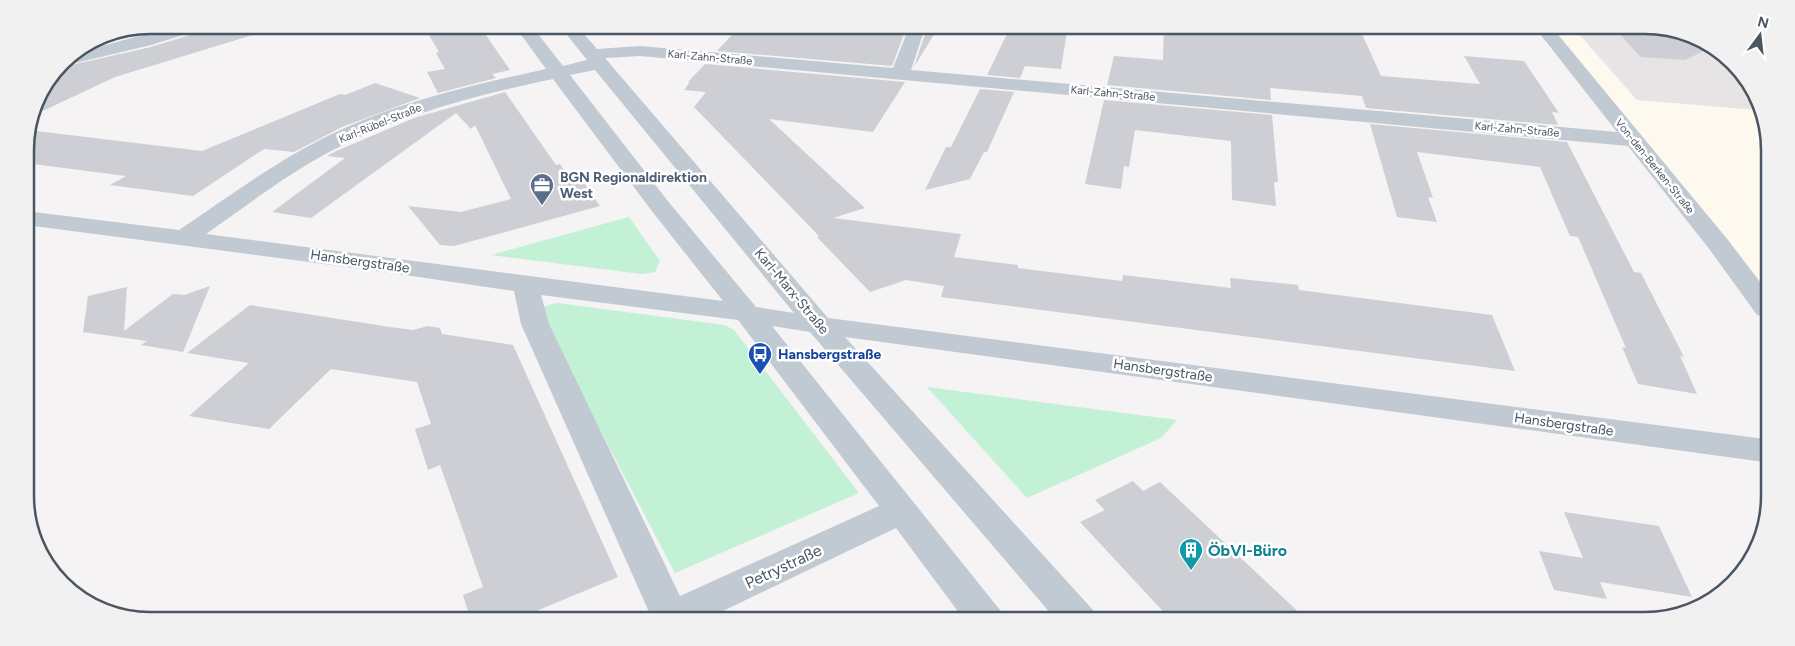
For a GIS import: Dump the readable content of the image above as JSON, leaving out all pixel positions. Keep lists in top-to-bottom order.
{
  "streets": {
    "street": [
      "Karl-Zahn-Straße",
      "Karl-Rübel-Straße",
      "Von-den-Berken-Straße",
      "Hansbergstraße",
      "Karl-Marx-Straße",
      "Petrystraße"
    ]
  },
  "crossings": [
    ["Karl-Zahn-Straße", "Karl-Rübel-Straße"],
    ["Karl-Zahn-Straße", "Von-den-Berken-Straße"],
    ["Karl-Zahn-Straße", "Karl-Marx-Straße"],
    ["Karl-Rübel-Straße", "Hansbergstraße"],
    ["Karl-Rübel-Straße", "Karl-Marx-Straße"],
    ["Hansbergstraße", "Karl-Marx-Straße"]
  ],
  "places": {
    "office": ["BGN Regionaldirektion West"],
    "bus stop": ["Hansbergstraße"],
    "building": ["ÖbVI-Büro"]
  },
  "north": "top"
}
